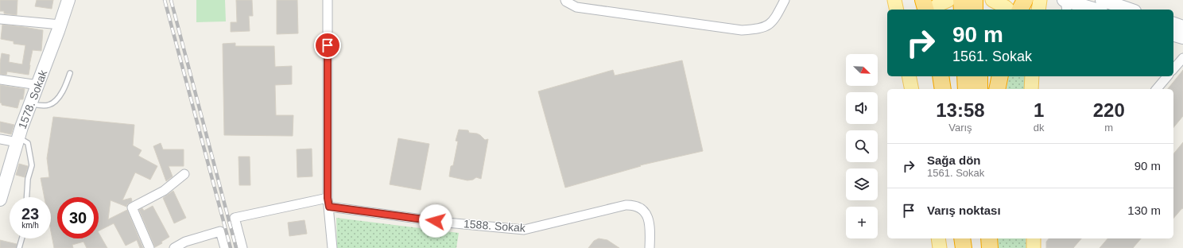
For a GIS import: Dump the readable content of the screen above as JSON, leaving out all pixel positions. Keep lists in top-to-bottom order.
{
  "streets": {
    "street": ["1578. Sokak", "1588. Sokak"]
  },
  "north": "bottom right",
  "page": {
    "turn": ["90 m", "1561. Sokak"],
    "map_buttons": "+",
    "eta": [
      "13:58",
      "Varış",
      "1",
      "dk",
      "220",
      "m"
    ],
    "list": [
      {
        "name": "Sağa dön",
        "note": "1561. Sokak",
        "value": "90 m"
      },
      {
        "name": "Varış noktası",
        "value": "130 m"
      }
    ],
    "speed": "23 km/h",
    "limit": "30"
  }
}
